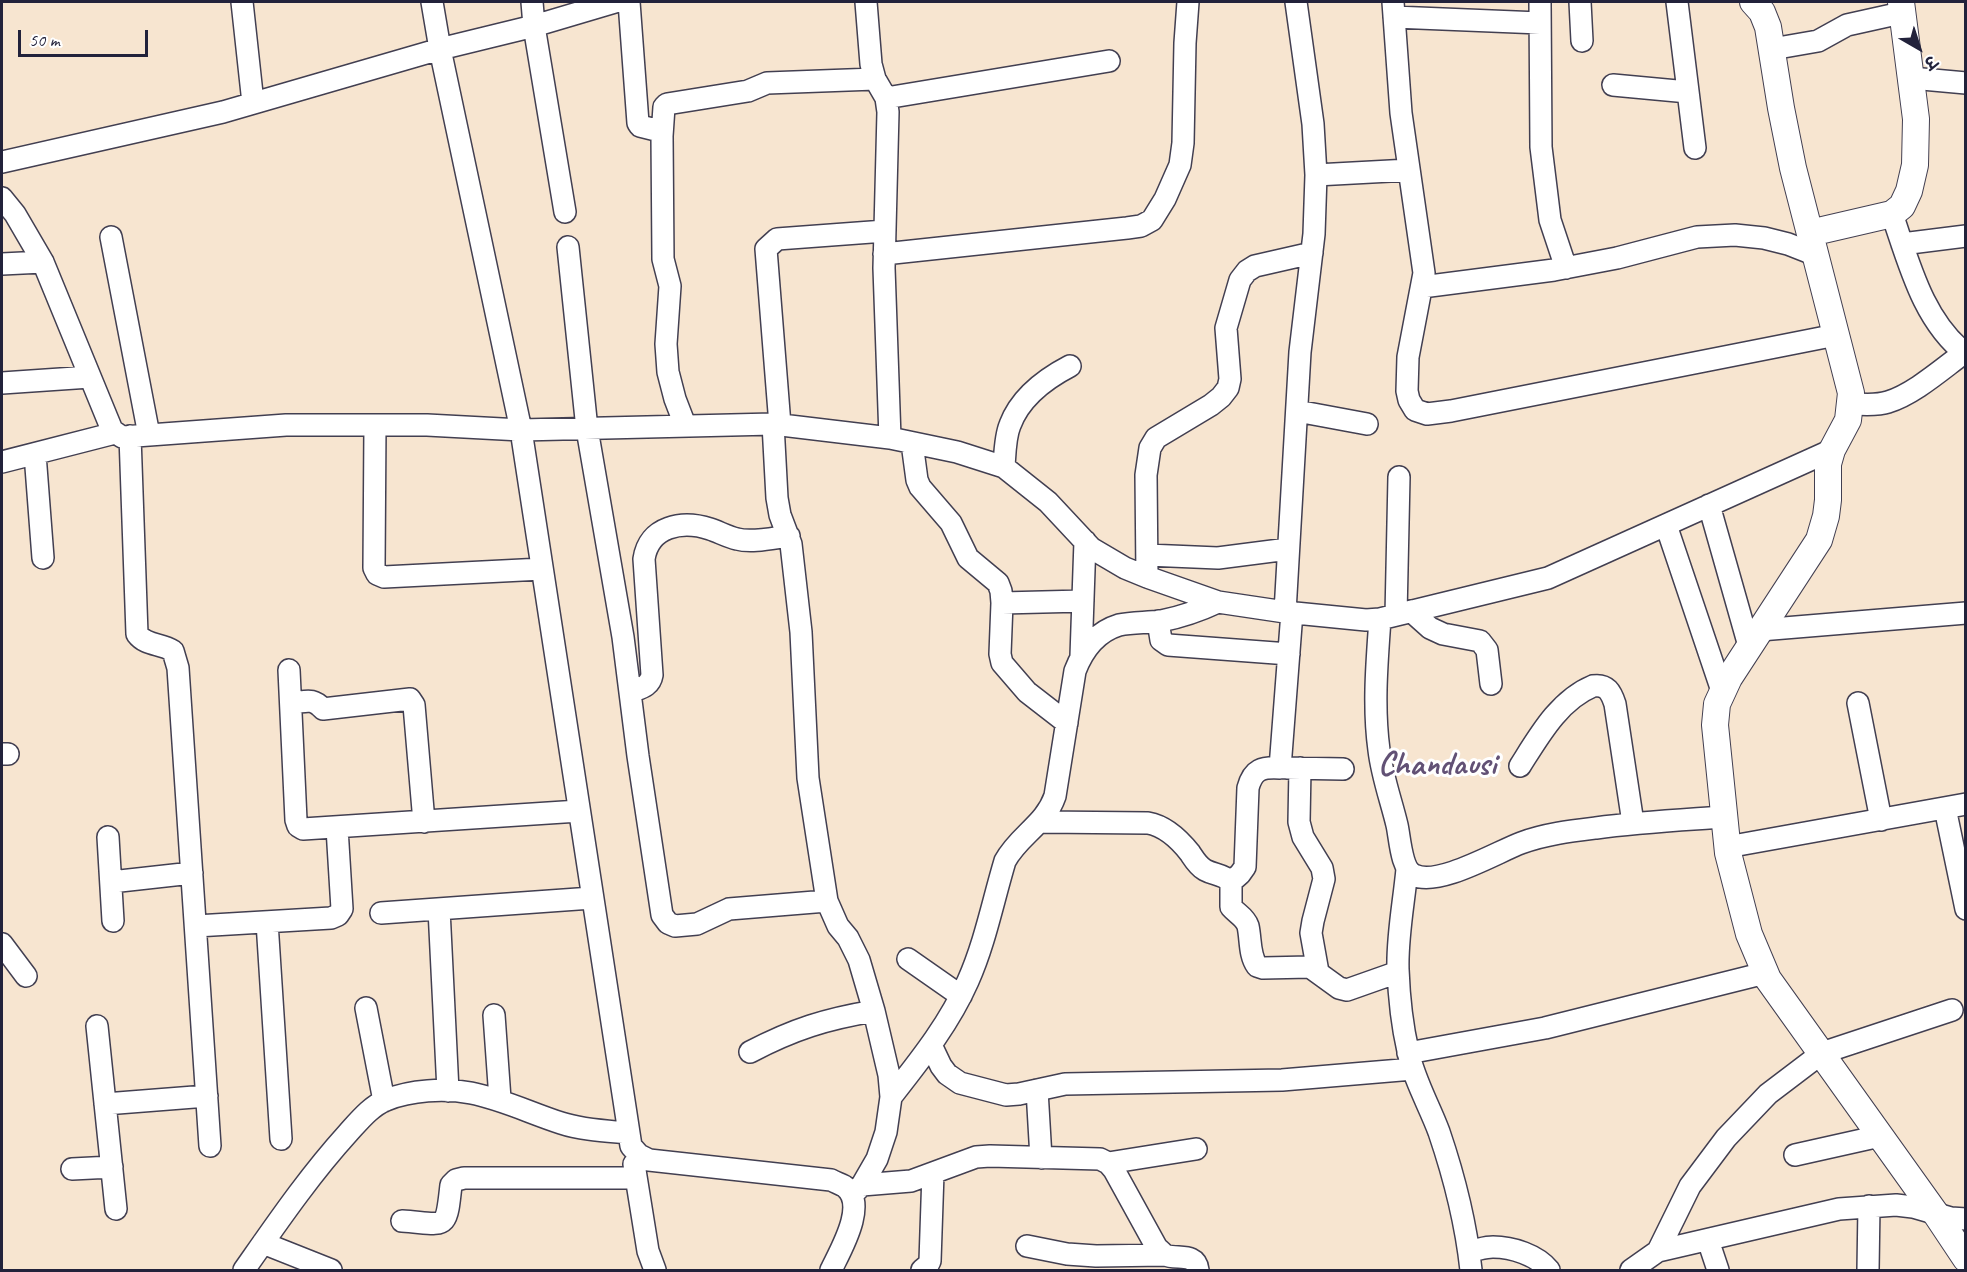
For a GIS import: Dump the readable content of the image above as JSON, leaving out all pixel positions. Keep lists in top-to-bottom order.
{
  "districts": ["Chandausi"],
  "scale_bar": "50 m",
  "north": "bottom right"
}
